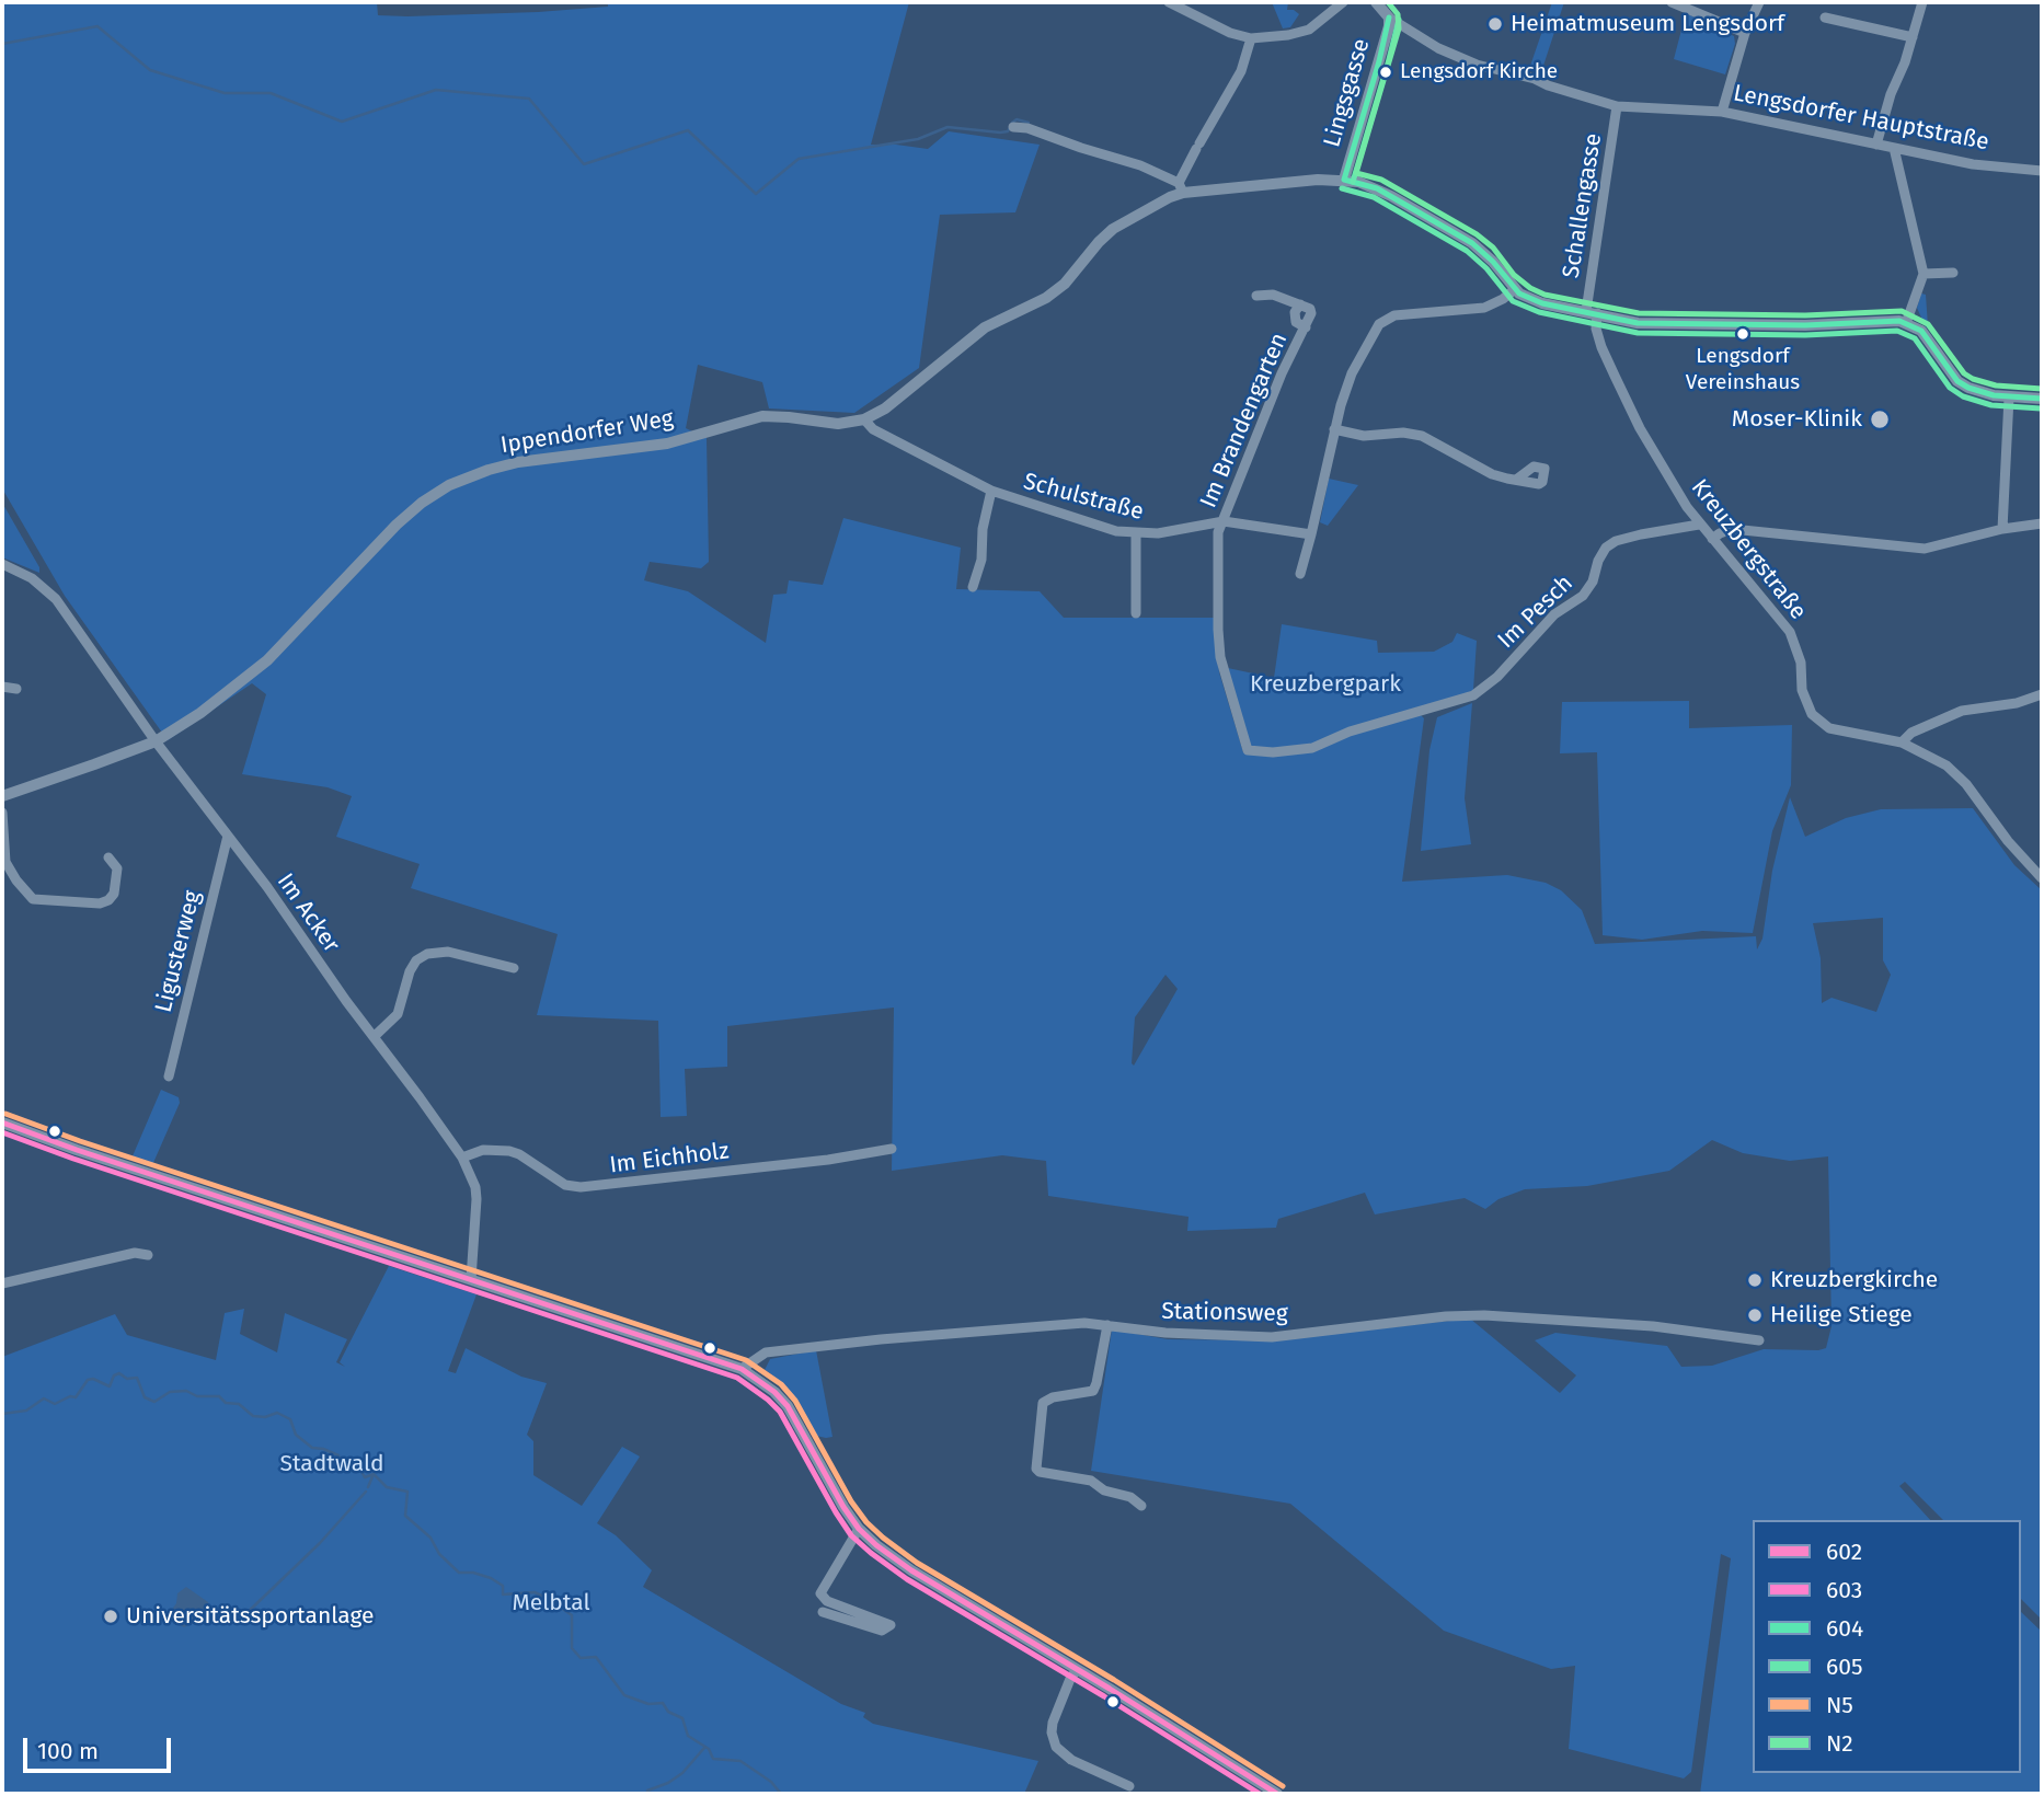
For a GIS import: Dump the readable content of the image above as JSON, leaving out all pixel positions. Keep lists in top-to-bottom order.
{
  "streets": {
    "street": [
      "Lingsgasse",
      "Lengsdorfer Hauptstraße",
      "Schallengasse",
      "Im Brandengarten",
      "Ippendorfer Weg",
      "Schulstraße",
      "Kreuzbergstraße",
      "Im Pesch",
      "Im Acker",
      "Ligusterweg",
      "Im Eichholz",
      "Stationsweg"
    ]
  },
  "crossings": [
    ["Lingsgasse", "Lengsdorfer Hauptstraße"],
    ["Lingsgasse", "Ippendorfer Weg"],
    ["Lengsdorfer Hauptstraße", "Schallengasse"],
    ["Schallengasse", "Kreuzbergstraße"],
    ["Im Brandengarten", "Schulstraße"],
    ["Im Brandengarten", "Im Pesch"],
    ["Ippendorfer Weg", "Schulstraße"],
    ["Ippendorfer Weg", "Im Acker"],
    ["Kreuzbergstraße", "Im Pesch"],
    ["Im Acker", "Ligusterweg"],
    ["Im Acker", "Im Eichholz"]
  ],
  "parks": ["Kreuzbergpark", "Stadtwald", "Melbtal"],
  "places": [
    "Heimatmuseum Lengsdorf",
    "Lengsdorf Kirche",
    "Lengsdorf Vereinshaus",
    "Moser-Klinik",
    "Kreuzbergkirche",
    "Heilige Stiege",
    "Universitätssportanlage"
  ],
  "lines": [
    "transit line N2",
    "transit line 604",
    "transit line 605",
    "transit line N5",
    "transit line 602",
    "transit line 603"
  ],
  "legend": [
    "602",
    "603",
    "604",
    "605",
    "N5",
    "N2"
  ],
  "scale_bar": "100 m"
}
